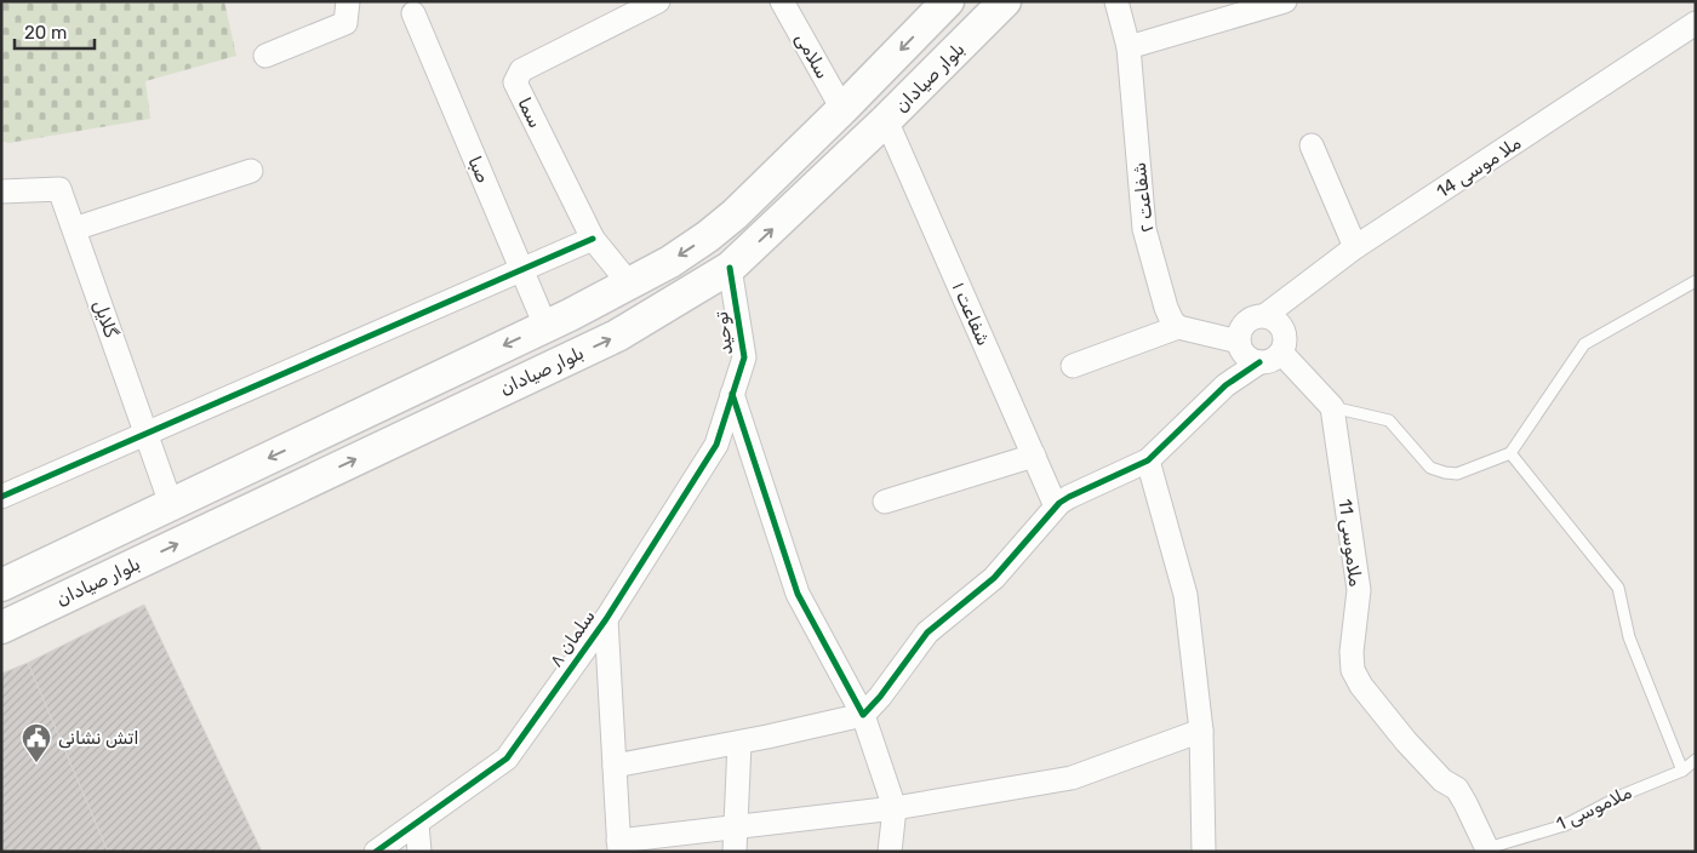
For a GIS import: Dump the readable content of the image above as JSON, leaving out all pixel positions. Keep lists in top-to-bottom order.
{
  "streets": {
    "main road": ["بلوار صیادان"],
    "street": [
      "سلامی",
      "سما",
      "ملا موسی 14",
      "صبا",
      "شفاعت ۲",
      "شفاعت ۱",
      "گلایل",
      "توحید",
      "ملاموسی 11",
      "سلمان ۸"
    ],
    "lane": ["ملاموسی 1"]
  },
  "crossings": [
    ["بلوار صیادان", "شفاعت ۱"],
    ["بلوار صیادان", "توحید"],
    ["توحید", "سلمان ۸"],
    ["ملاموسی 11", "ملاموسی 1"]
  ],
  "places": {
    "public building": ["اتش نشانى"]
  },
  "scale_bar": "20 m"
}
